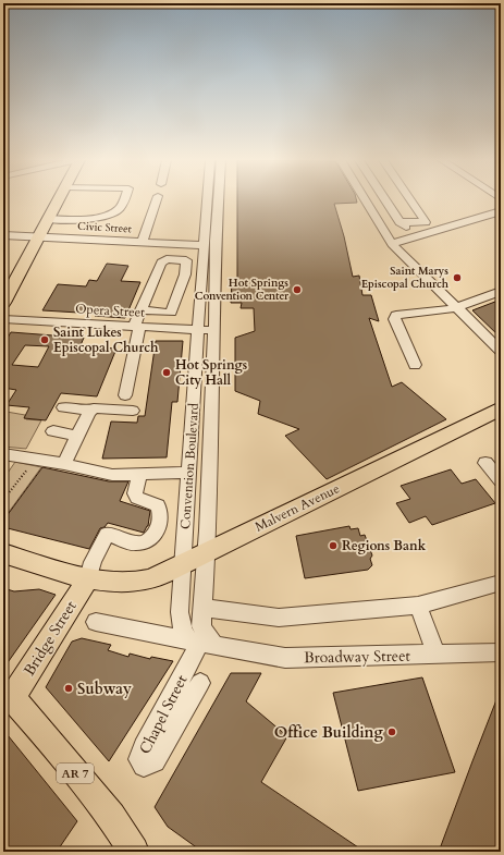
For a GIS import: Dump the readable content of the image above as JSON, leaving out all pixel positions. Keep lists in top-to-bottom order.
{
  "streets": {
    "main road": ["Malvern Avenue", "Bridge Street", "AR 7"],
    "street": [
      "Civic Street",
      "Opera Street",
      "Convention Boulevard",
      "Broadway Street",
      "Chapel Street"
    ]
  },
  "crossings": [
    ["Civic Street", "Convention Boulevard"],
    ["Opera Street", "Convention Boulevard"],
    ["Convention Boulevard", "Malvern Avenue"],
    ["Malvern Avenue", "Bridge Street"],
    ["Bridge Street", "AR 7"],
    ["Broadway Street", "Chapel Street"]
  ],
  "places": [
    "Saint Marys Episcopal Church",
    "Hot Springs Convention Center",
    "Saint Lukes Episcopal Church",
    "Hot Springs City Hall",
    "Regions Bank",
    "Subway",
    "Office Building"
  ]
}
